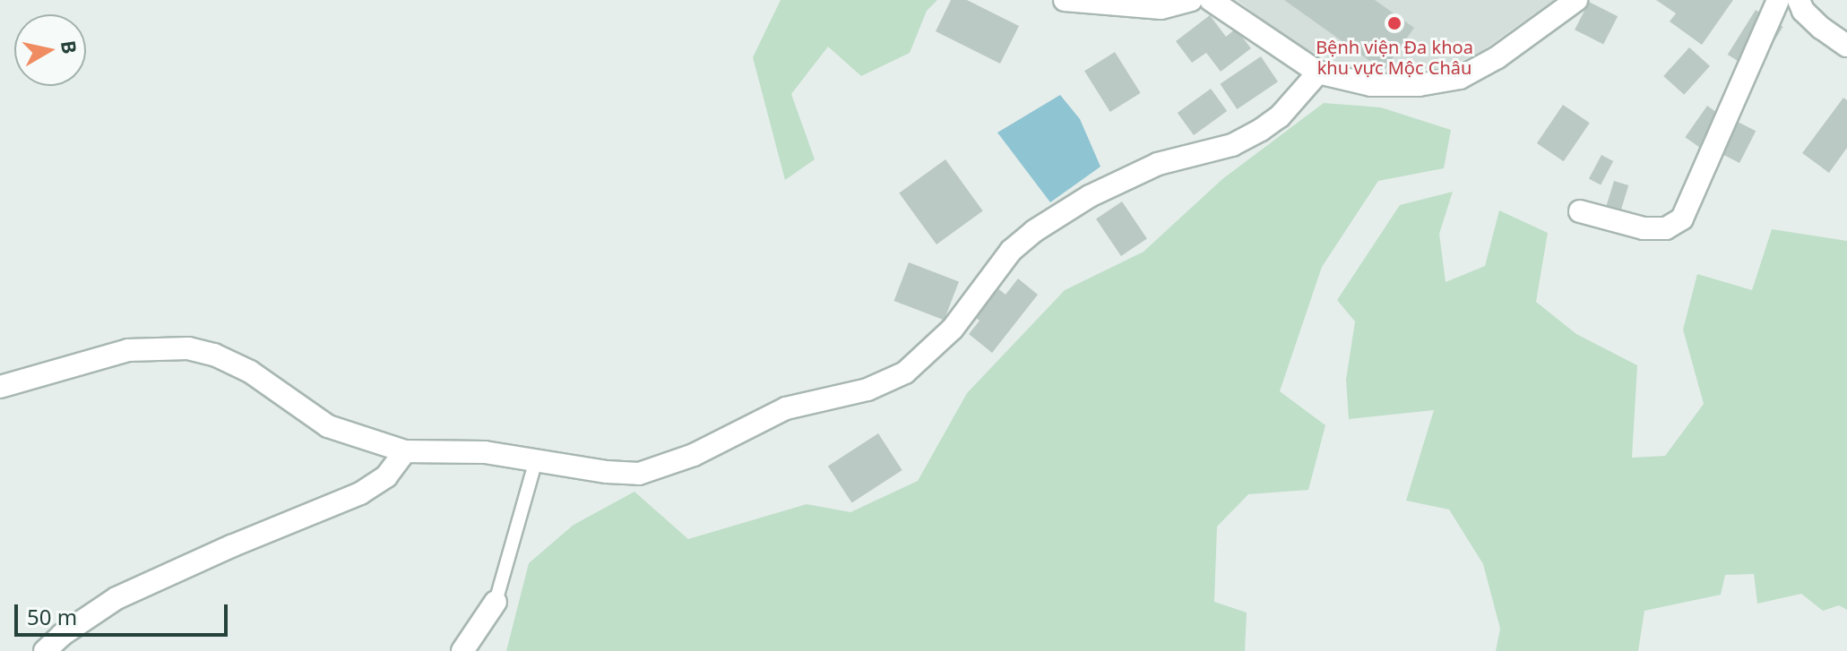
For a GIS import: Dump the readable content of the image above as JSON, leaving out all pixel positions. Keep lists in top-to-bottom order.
{
  "places": ["Bệnh viện Đa khoa khu vực Mộc Châu"],
  "scale_bar": "50 m",
  "north": "right"
}
